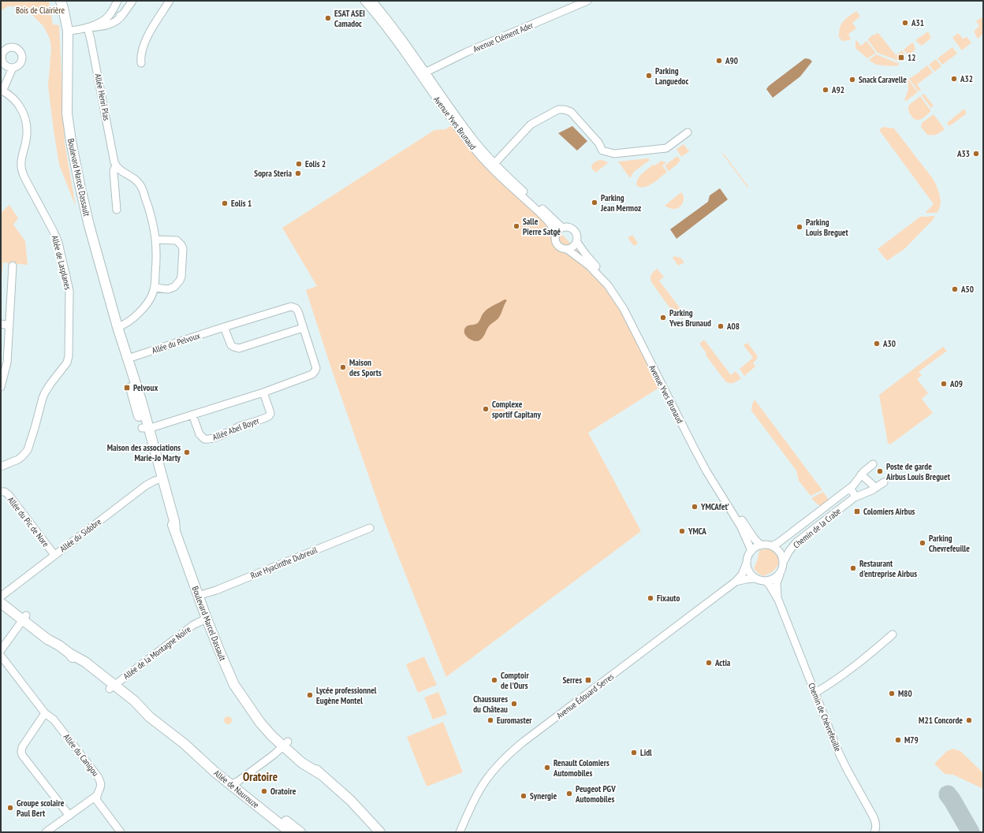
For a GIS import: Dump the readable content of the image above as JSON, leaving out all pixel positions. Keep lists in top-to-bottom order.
{
  "streets": {
    "main road": ["Boulevard Marcel Dassault", "Allée de Naurouze"],
    "street": [
      "Avenue Clément Ader",
      "Allée Henri Plas",
      "Avenue Yves Brunaud",
      "Allée de Lasplanes",
      "Allée du Pelvoux",
      "Allée Abel Boyer",
      "Allée du Pic de Nore",
      "Chemin de la Crabe",
      "Allée du Sidobre",
      "Rue Hyacinthe Dubreuil",
      "Allée de la Montagne Noire",
      "Avenue Édouard Serres",
      "Chemin de Chèvrefeuille",
      "Allée du Canigou"
    ]
  },
  "crossings": [
    ["Avenue Clément Ader", "Avenue Yves Brunaud"],
    ["Avenue Yves Brunaud", "Chemin de la Crabe"],
    ["Avenue Yves Brunaud", "Avenue Édouard Serres"],
    ["Avenue Yves Brunaud", "Chemin de Chèvrefeuille"],
    ["Boulevard Marcel Dassault", "Allée du Pelvoux"],
    ["Boulevard Marcel Dassault", "Allée du Sidobre"],
    ["Boulevard Marcel Dassault", "Rue Hyacinthe Dubreuil"],
    ["Boulevard Marcel Dassault", "Allée de la Montagne Noire"],
    ["Allée du Pelvoux", "Allée Abel Boyer"],
    ["Allée du Pic de Nore", "Allée du Sidobre"],
    ["Chemin de la Crabe", "Avenue Édouard Serres"],
    ["Chemin de la Crabe", "Chemin de Chèvrefeuille"],
    ["Allée du Sidobre", "Allée de Naurouze"],
    ["Allée de la Montagne Noire", "Allée de Naurouze"],
    ["Avenue Édouard Serres", "Chemin de Chèvrefeuille"]
  ],
  "districts": ["Oratoire"],
  "parks": ["Bois de Clairière"],
  "places": {
    "other": [
      "ESAT ASEI Camadoc",
      "A31",
      "A90",
      "Parking Languedoc",
      "A32",
      "Snack Caravelle",
      "A92",
      "A33",
      "Eolis 2",
      "Sopra Steria",
      "Parking Jean Mermoz",
      "Eolis 1",
      "Salle Pierre Satgé",
      "Parking Louis Breguet",
      "A50",
      "Parking Yves Brunaud",
      "A08",
      "A30",
      "Maison des Sports",
      "A09",
      "Complexe sportif Capitany",
      "Maison des associations Marie-Jo Marty",
      "Poste de garde Airbus Louis Breguet",
      "YMCAfet'",
      "YMCA",
      "Parking Chevrefeuille",
      "Restaurant d'entreprise Airbus",
      "Fixauto",
      "Actia",
      "Comptoir de l'Ours",
      "M80",
      "Lycée professionnel Eugène Montel",
      "Chaussures du Château",
      "Euromaster",
      "M21 Concorde",
      "M79",
      "Lidl",
      "Renault Colomiers Automobiles",
      "Oratoire",
      "Peugeot PGV Automobiles",
      "Synergie",
      "Groupe scolaire Paul Bert"
    ],
    "transit": [
      "12",
      "Pelvoux",
      "Colomiers Airbus",
      "Serres"
    ]
  }
}
